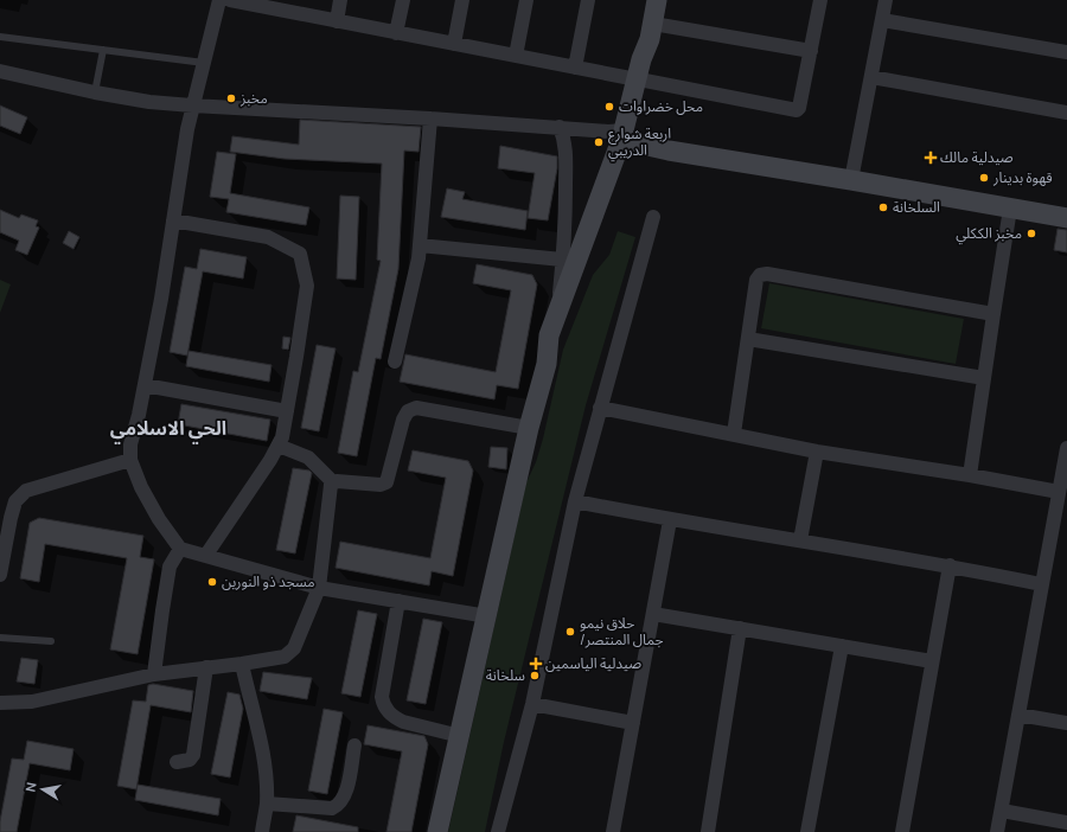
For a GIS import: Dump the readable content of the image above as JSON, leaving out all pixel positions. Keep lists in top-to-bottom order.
{
  "districts": ["الحي الاسلامي"],
  "places": {
    "other": [
      "مخبز",
      "محل خضراوات",
      "اربعة شوارع الدريبي",
      "قهوة بدينار",
      "السلخانة",
      "مخبز الككلي",
      "مسجد ذو النورين",
      "حلاق نيمو /جمال المنتصر",
      "سلخانة"
    ],
    "health": ["صيدلية مالك", "صيدلية الياسمين"]
  },
  "north": "left"
}
